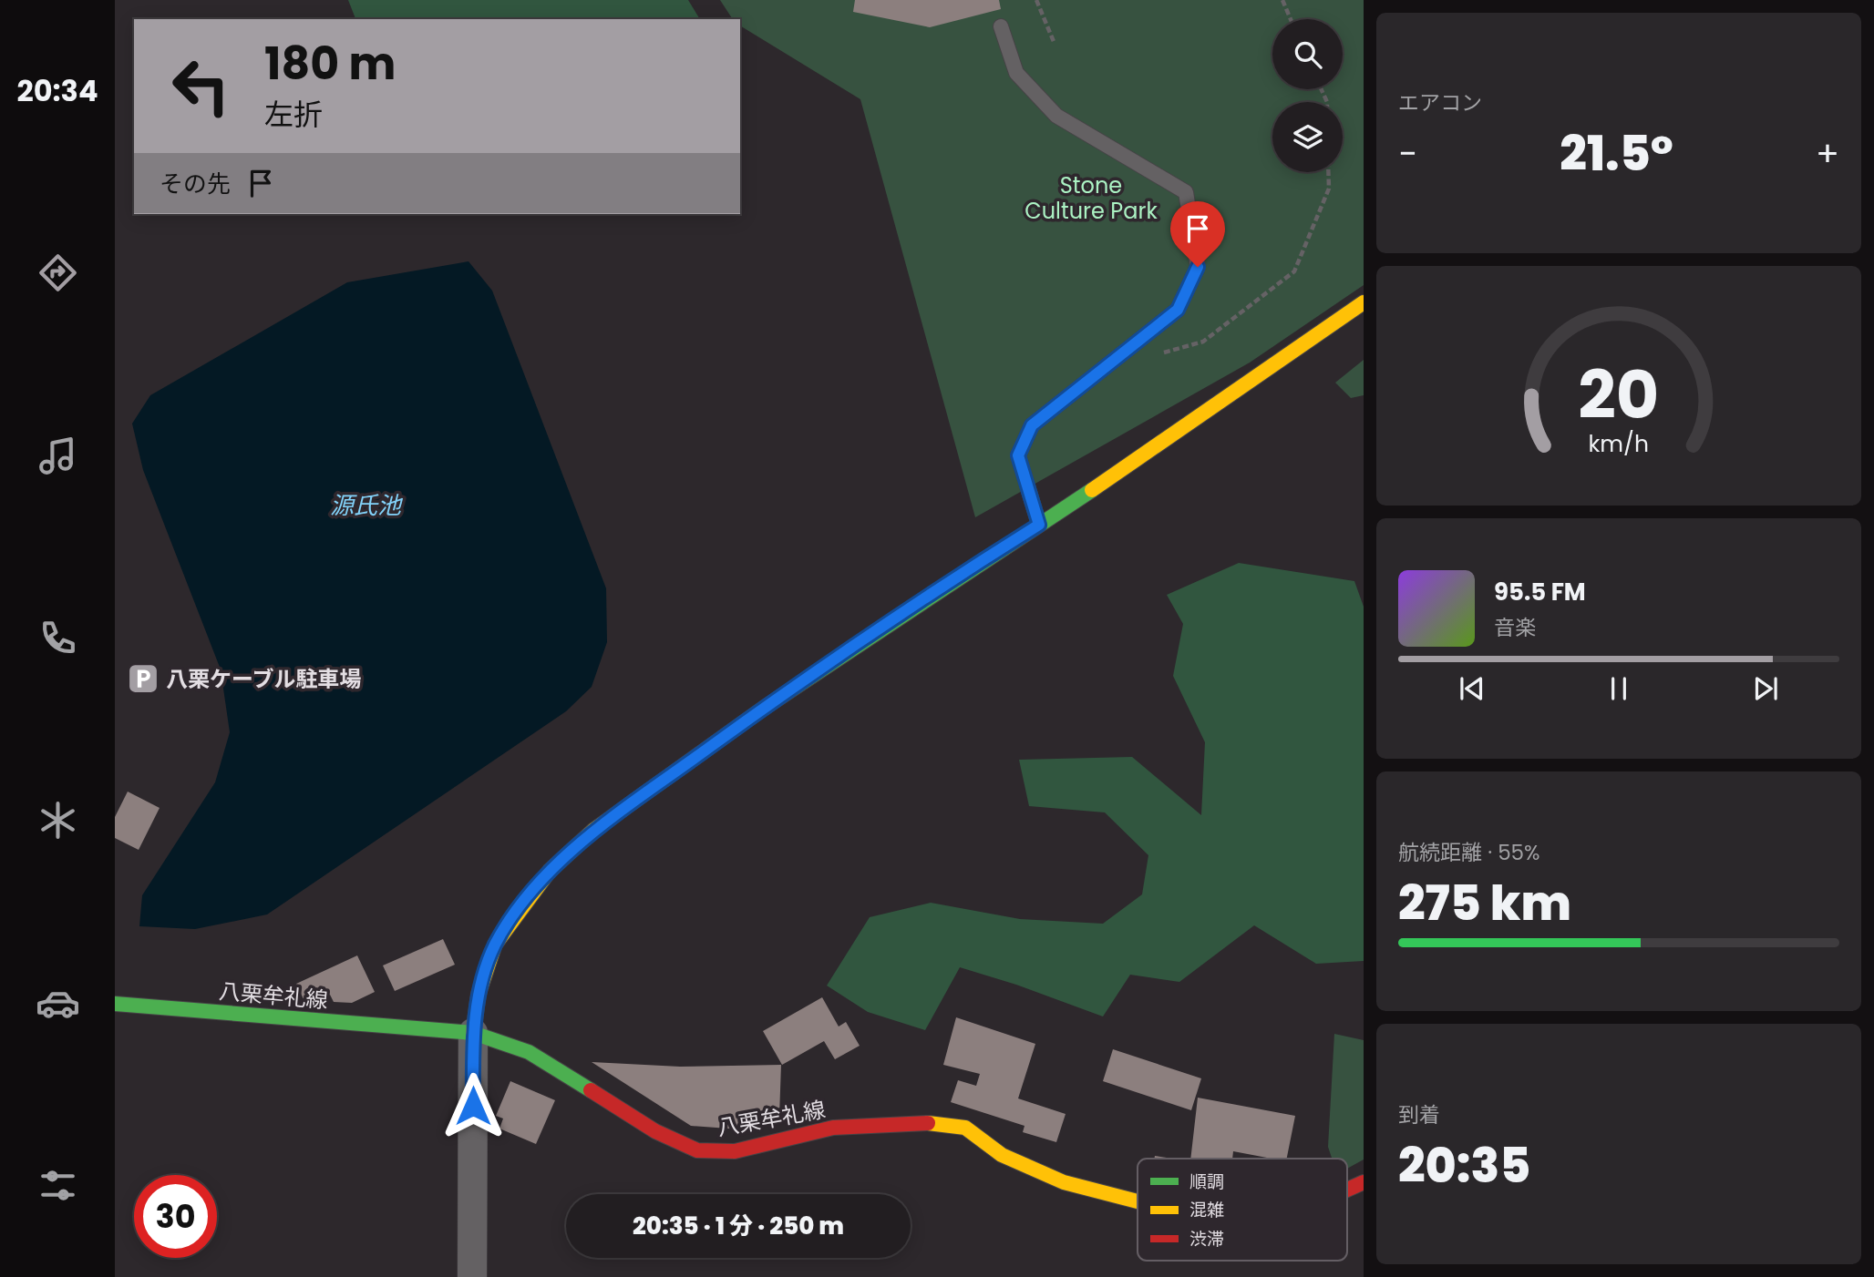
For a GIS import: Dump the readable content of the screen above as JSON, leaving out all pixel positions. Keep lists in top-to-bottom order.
{
  "streets": {
    "main road": ["八栗牟礼線"]
  },
  "water": ["源氏池"],
  "parks": ["Stone Culture Park"],
  "places": {
    "parking": ["八栗ケーブル駐車場"]
  },
  "legend": ["順調", "混雑", "渋滞"],
  "page": {
    "tabs": "20:34",
    "tile": [
      "エアコン",
      ["航続距離 · 55%", "275 km"],
      ["到着", "20:35"]
    ],
    "turn": ["180 m", "左折"],
    "heat": ["−", "21.5°", "+"],
    "then": "その先",
    "song": ["95.5 FM", "音楽"],
    "limit": "30",
    "trip": "20:35 · 1 分 · 250 m",
    "gauge": ["20", "km/h"]
  }
}
